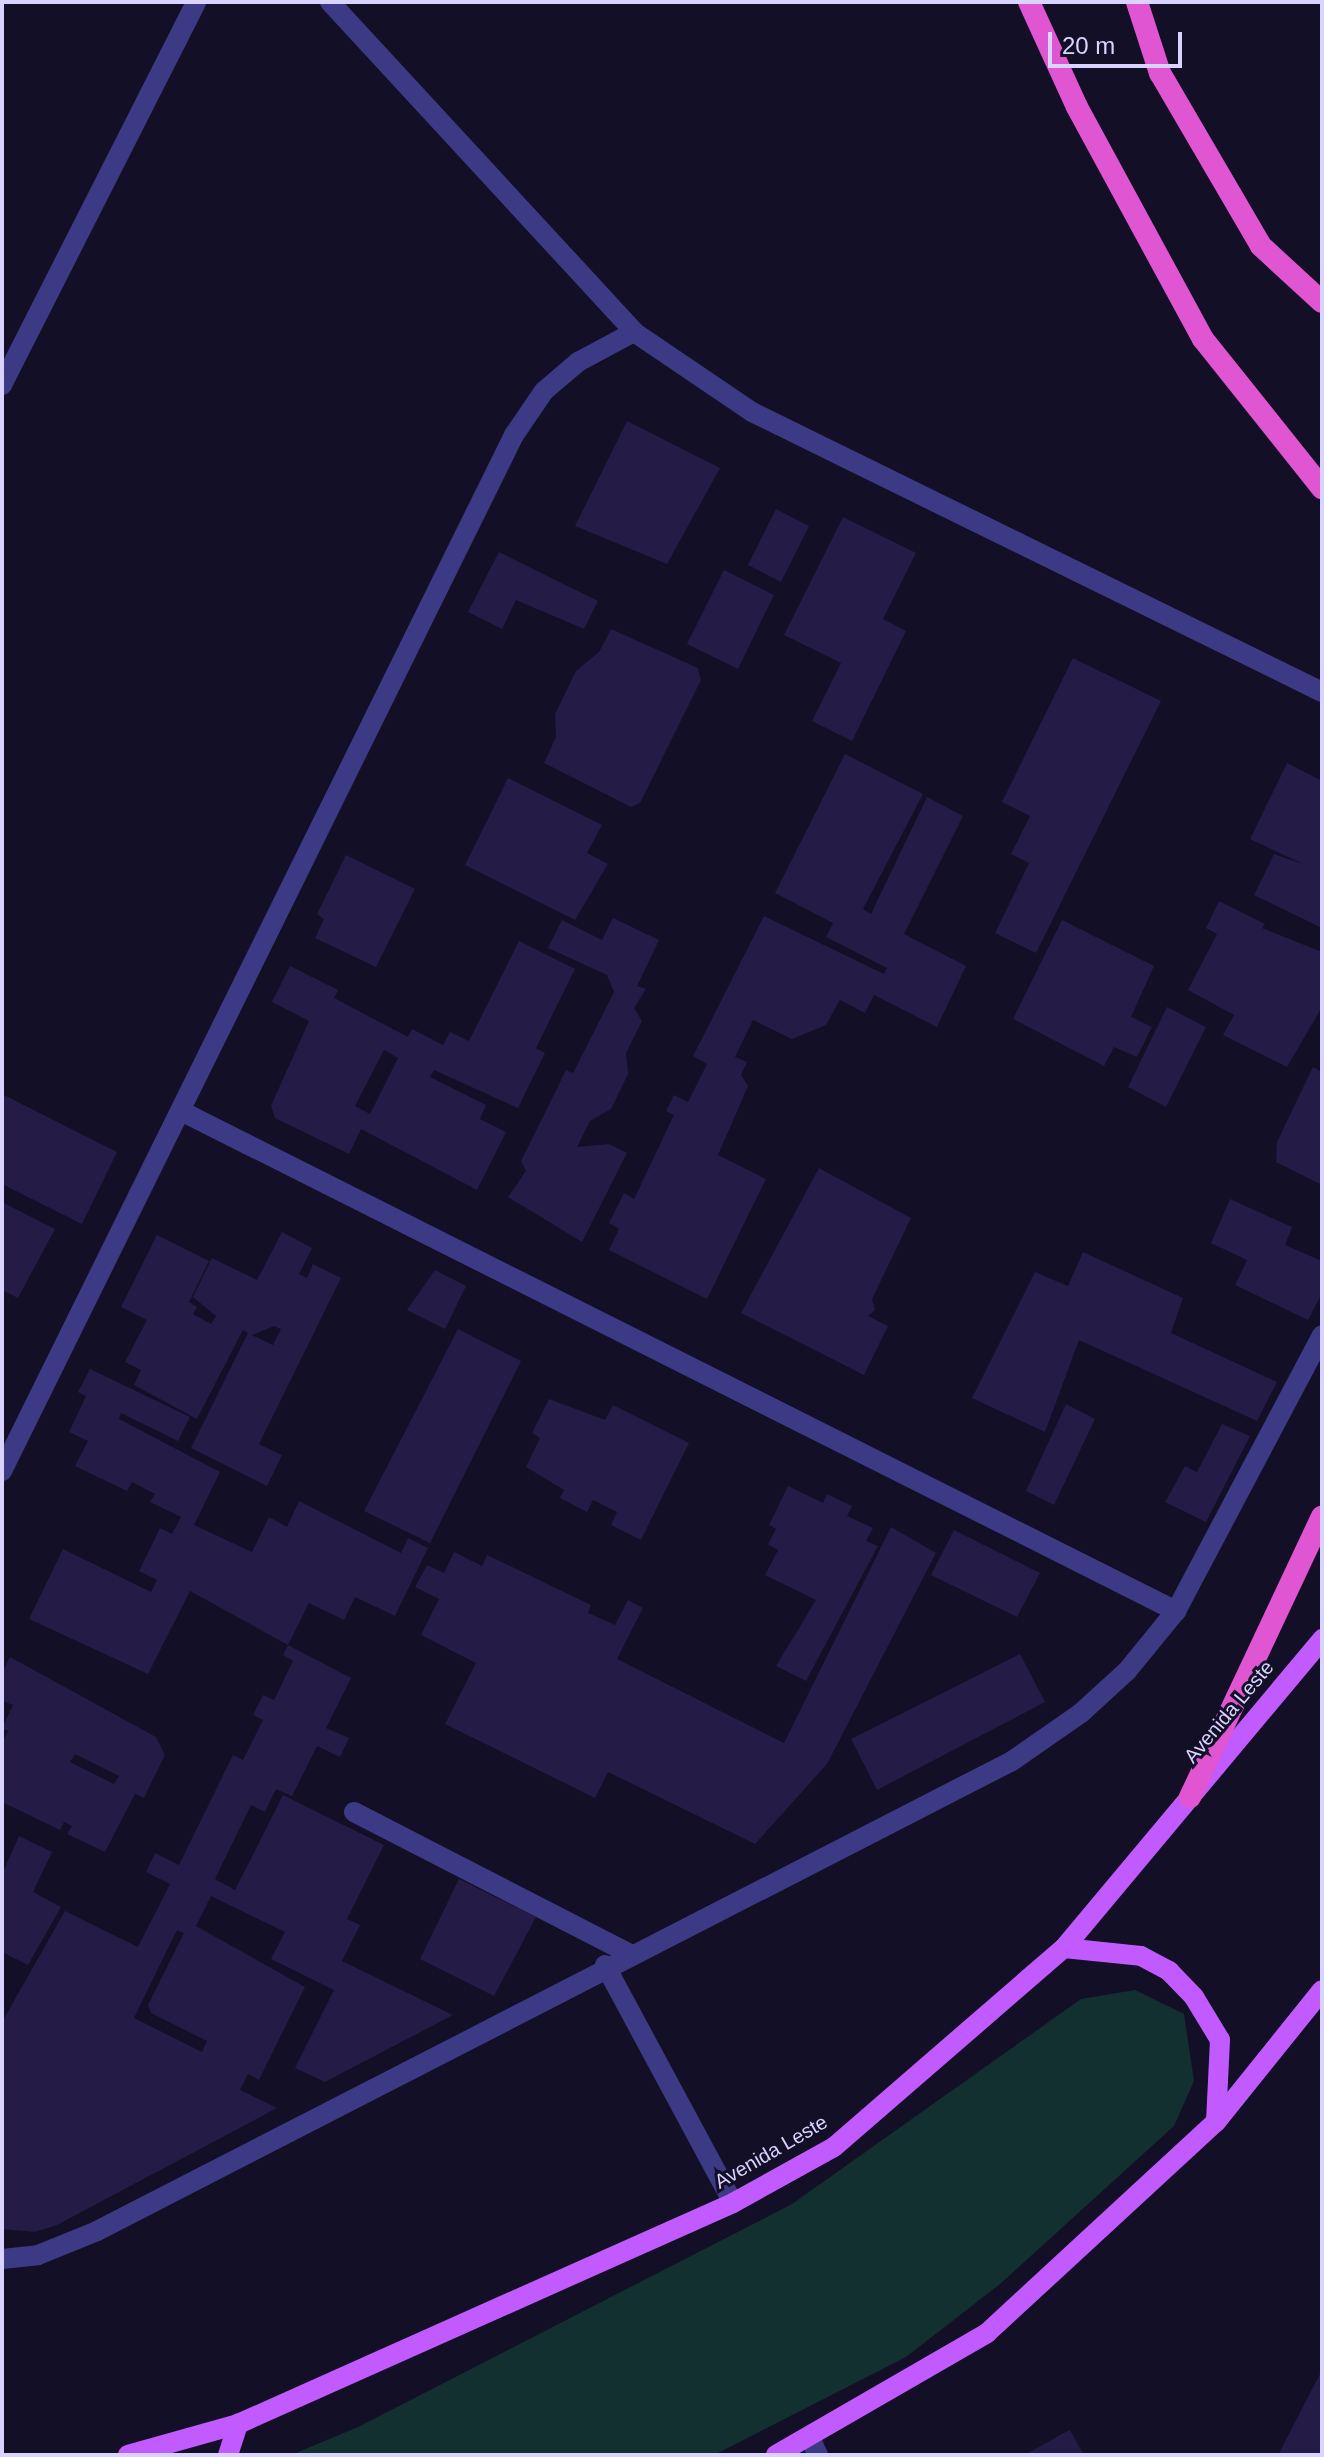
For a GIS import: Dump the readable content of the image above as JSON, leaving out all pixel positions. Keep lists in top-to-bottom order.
{
  "streets": {
    "main road": ["Avenida Leste"]
  },
  "scale_bar": "20 m"
}
